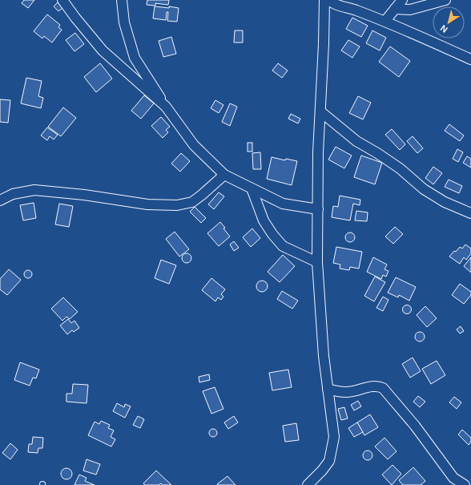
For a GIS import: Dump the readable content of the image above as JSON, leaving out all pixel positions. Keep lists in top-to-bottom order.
{
  "north": "bottom left"
}
